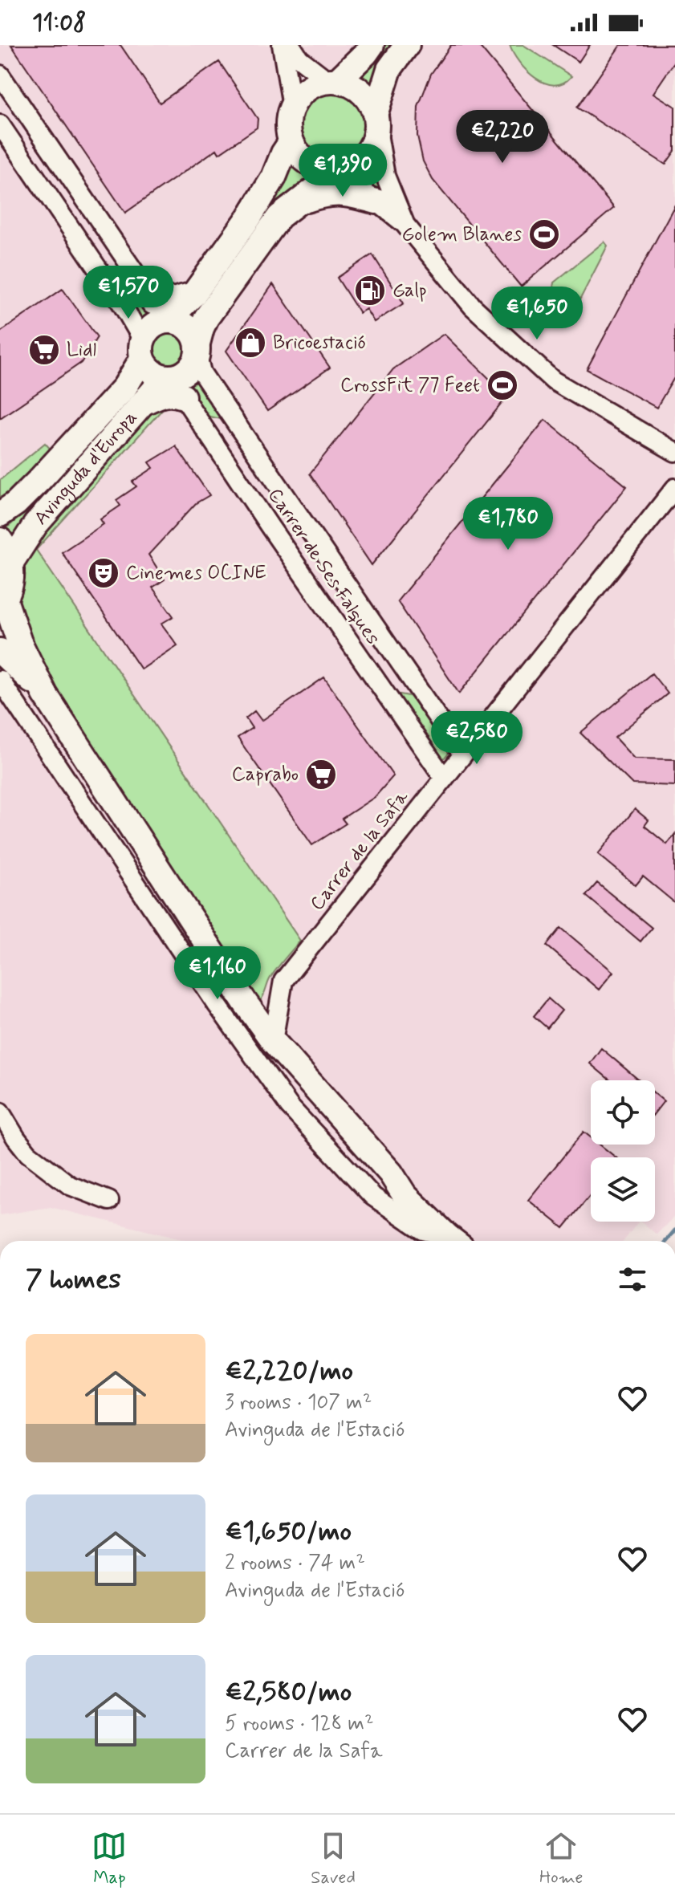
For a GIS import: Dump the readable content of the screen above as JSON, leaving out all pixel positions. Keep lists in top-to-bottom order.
{
  "streets": {
    "street": ["Avinguda d'Europa", "Carrer de Ses Falques", "Carrer de la Safa"]
  },
  "crossings": [
    ["Avinguda d'Europa", "Carrer de Ses Falques"],
    ["Carrer de Ses Falques", "Carrer de la Safa"]
  ],
  "places": {
    "sports": ["Golem Blanes", "CrossFit 77 Feet"],
    "fuel station": ["Galp"],
    "shop": ["Bricoestació"],
    "supermarket": ["Lidl", "Caprabo"],
    "theatre": ["Cinemes OCINE"]
  },
  "page": {
    "status": "11:08",
    "price": [
      "€2,220",
      "€1,390",
      "€1,570",
      "€1,650",
      "€1,780",
      "€2,580",
      "€1,160"
    ],
    "heading": "7 homes",
    "list": [
      {
        "name": "€2,220/mo",
        "note": "3 rooms · 107 m² · Avinguda de l'Estació"
      },
      {
        "name": "€1,650/mo",
        "note": "2 rooms · 74 m² · Avinguda de l'Estació"
      },
      {
        "name": "€2,580/mo",
        "note": "5 rooms · 128 m² · Carrer de la Safa"
      }
    ],
    "tabs": ["Map", "Saved", "Home"]
  }
}
